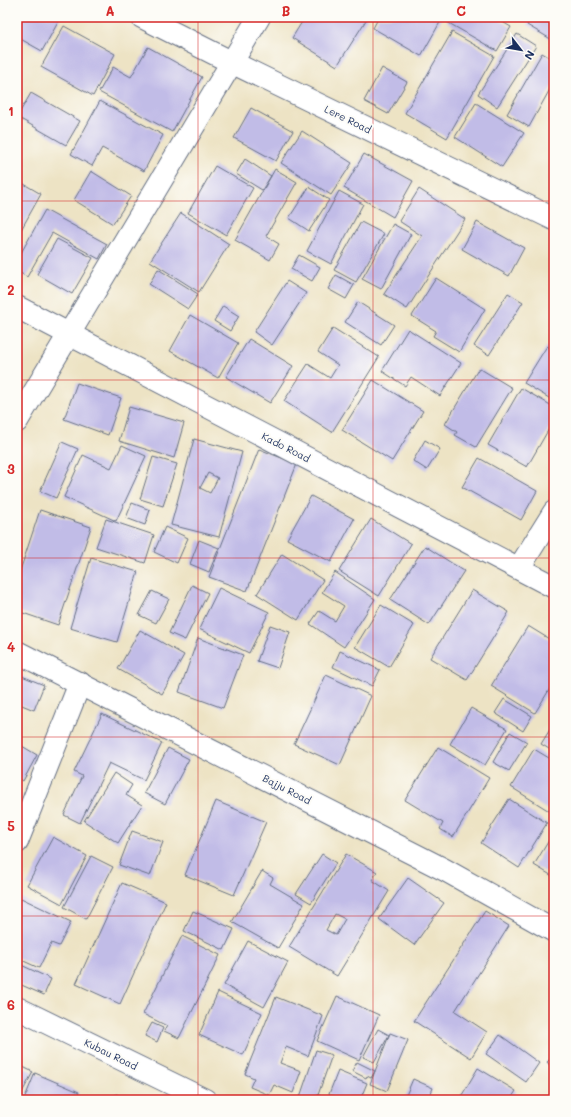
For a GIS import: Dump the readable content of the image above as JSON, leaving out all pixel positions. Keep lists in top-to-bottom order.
{
  "streets": {
    "street": [
      "Lere Road",
      "Kado Road",
      "Bajju Road",
      "Kubau Road"
    ]
  },
  "north": "bottom right",
  "grid": {
    "columns": ["A", "B", "C"],
    "rows": [
      "1",
      "2",
      "3",
      "4",
      "5",
      "6"
    ]
  }
}
